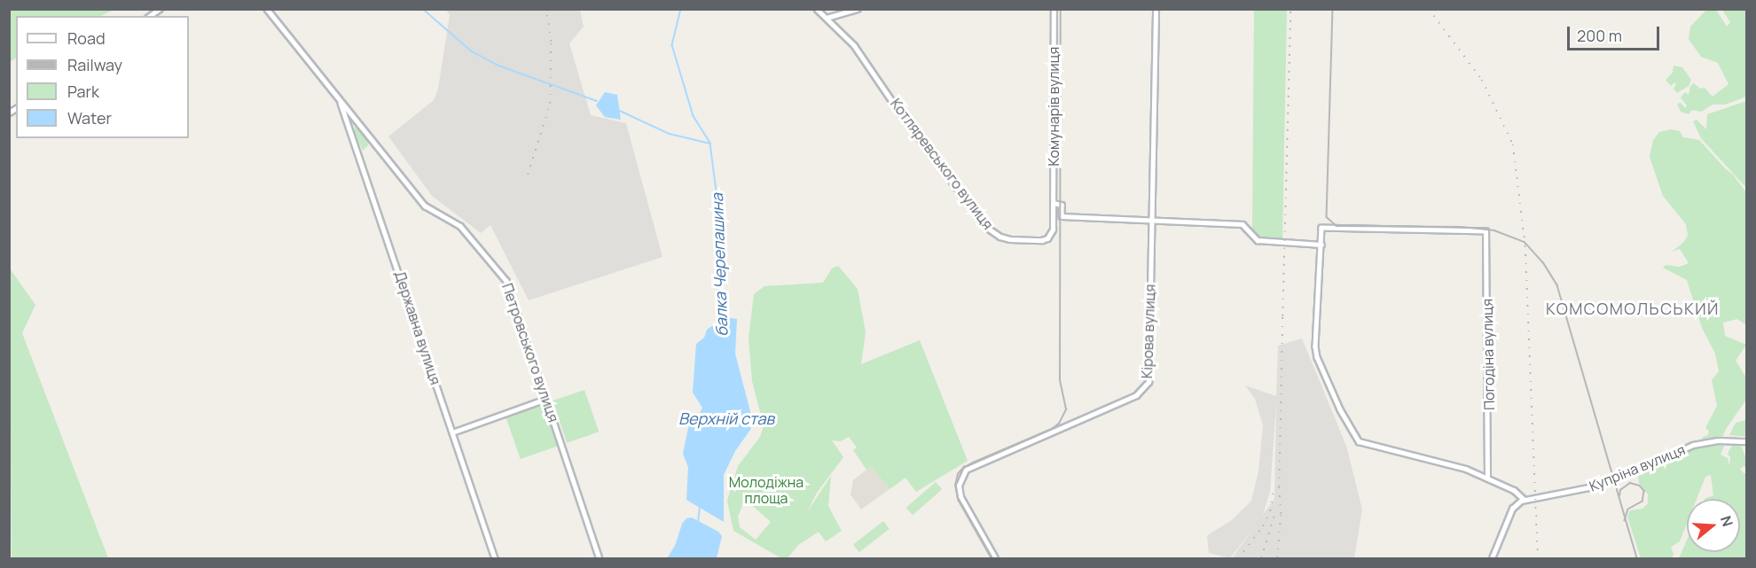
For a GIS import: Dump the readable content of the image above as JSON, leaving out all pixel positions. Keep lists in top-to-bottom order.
{
  "streets": {
    "main road": [
      "Комунарів вулиця",
      "Котляревського вулиця",
      "Державна вулиця",
      "Кірова вулиця",
      "Петровського вулиця",
      "Погодіна вулиця",
      "Купріна вулиця"
    ]
  },
  "crossings": [
    ["Комунарів вулиця", "Котляревського вулиця"],
    ["Державна вулиця", "Петровського вулиця"]
  ],
  "districts": ["КОМСОМОЛЬСЬКИЙ"],
  "water": ["балка Черепашина", "Верхній став"],
  "parks": ["Молодіжна площа"],
  "legend": [
    "Road",
    "Railway",
    "Park",
    "Water"
  ],
  "scale_bar": "200 m",
  "north": "right"
}
